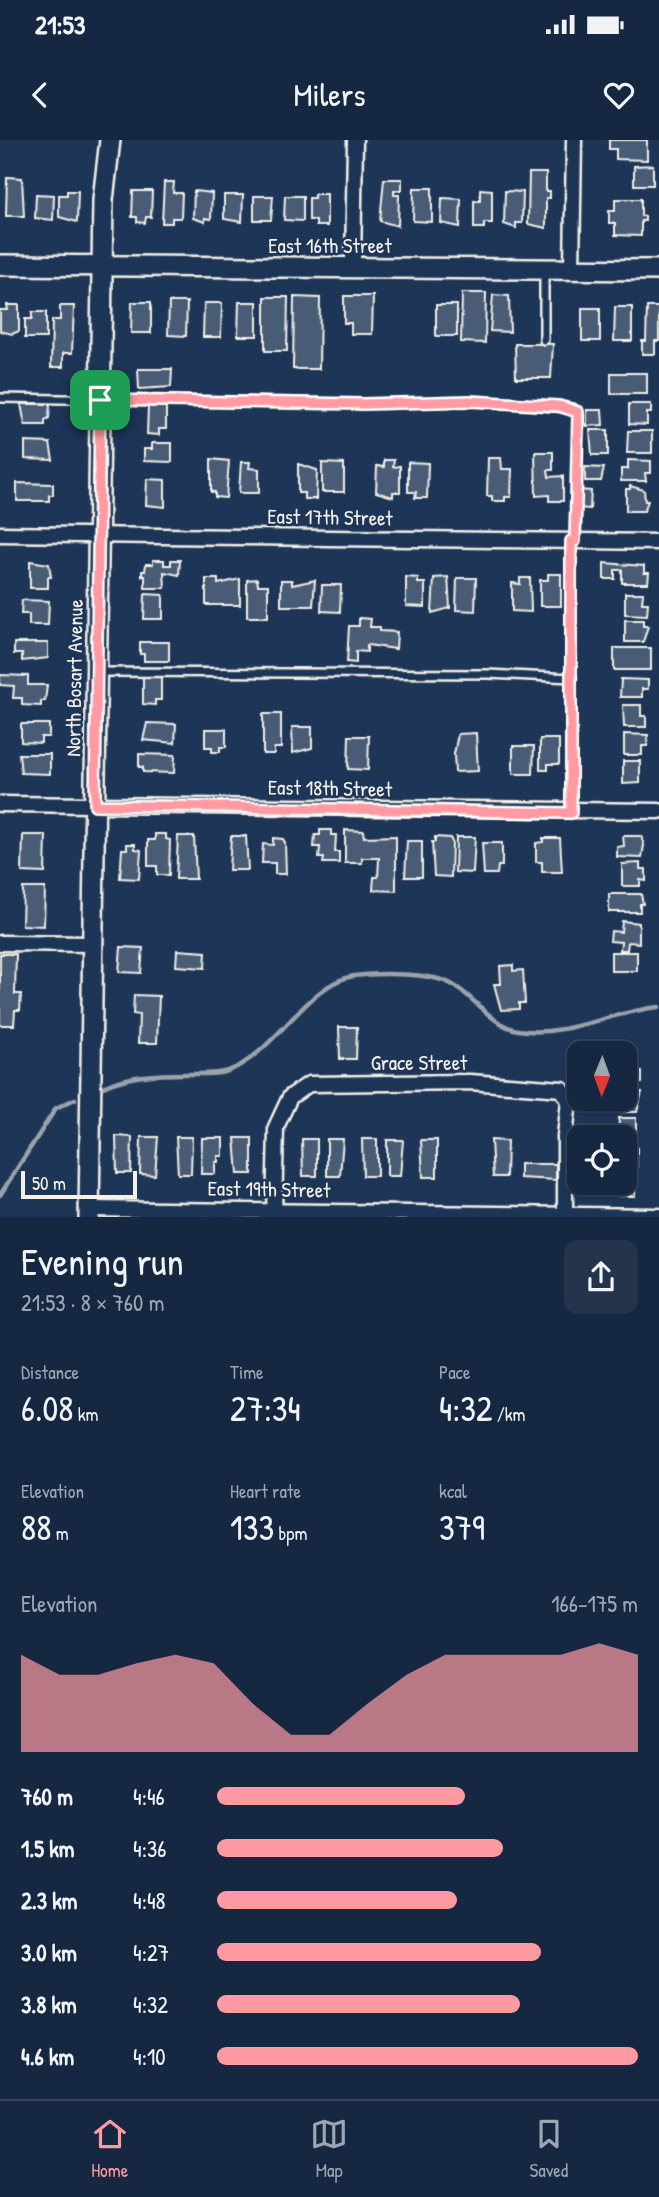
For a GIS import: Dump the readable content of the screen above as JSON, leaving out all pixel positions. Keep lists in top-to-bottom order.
{
  "streets": {
    "street": [
      "East 16th Street",
      "East 17th Street",
      "North Bosart Avenue",
      "East 18th Street",
      "Grace Street",
      "East 19th Street"
    ]
  },
  "crossings": [
    ["East 16th Street", "North Bosart Avenue"],
    ["East 17th Street", "North Bosart Avenue"],
    ["North Bosart Avenue", "East 18th Street"],
    ["North Bosart Avenue", "East 19th Street"],
    ["Grace Street", "East 19th Street"]
  ],
  "scale_bar": "50 m",
  "north": "bottom",
  "page": {
    "status": "21:53",
    "header": "Milers",
    "scale": "50 m",
    "heading": ["Evening run", "21:53 · 8 × 760 m"],
    "stats": [
      ["Distance", "6.08 km"],
      ["Time", "27:34"],
      ["Pace", "4:32 /km"],
      ["Elevation", "88 m"],
      ["Heart rate", "133 bpm"],
      ["kcal", "379"]
    ],
    "chart": ["Elevation", "166–175 m"],
    "list": [
      {
        "name": "760 m",
        "note": "4:46"
      },
      {
        "name": "1.5 km",
        "note": "4:36"
      },
      {
        "name": "2.3 km",
        "note": "4:48"
      },
      {
        "name": "3.0 km",
        "note": "4:27"
      },
      {
        "name": "3.8 km",
        "note": "4:32"
      },
      {
        "name": "4.6 km",
        "note": "4:10"
      }
    ],
    "tabs": ["Home", "Map", "Saved"]
  }
}
